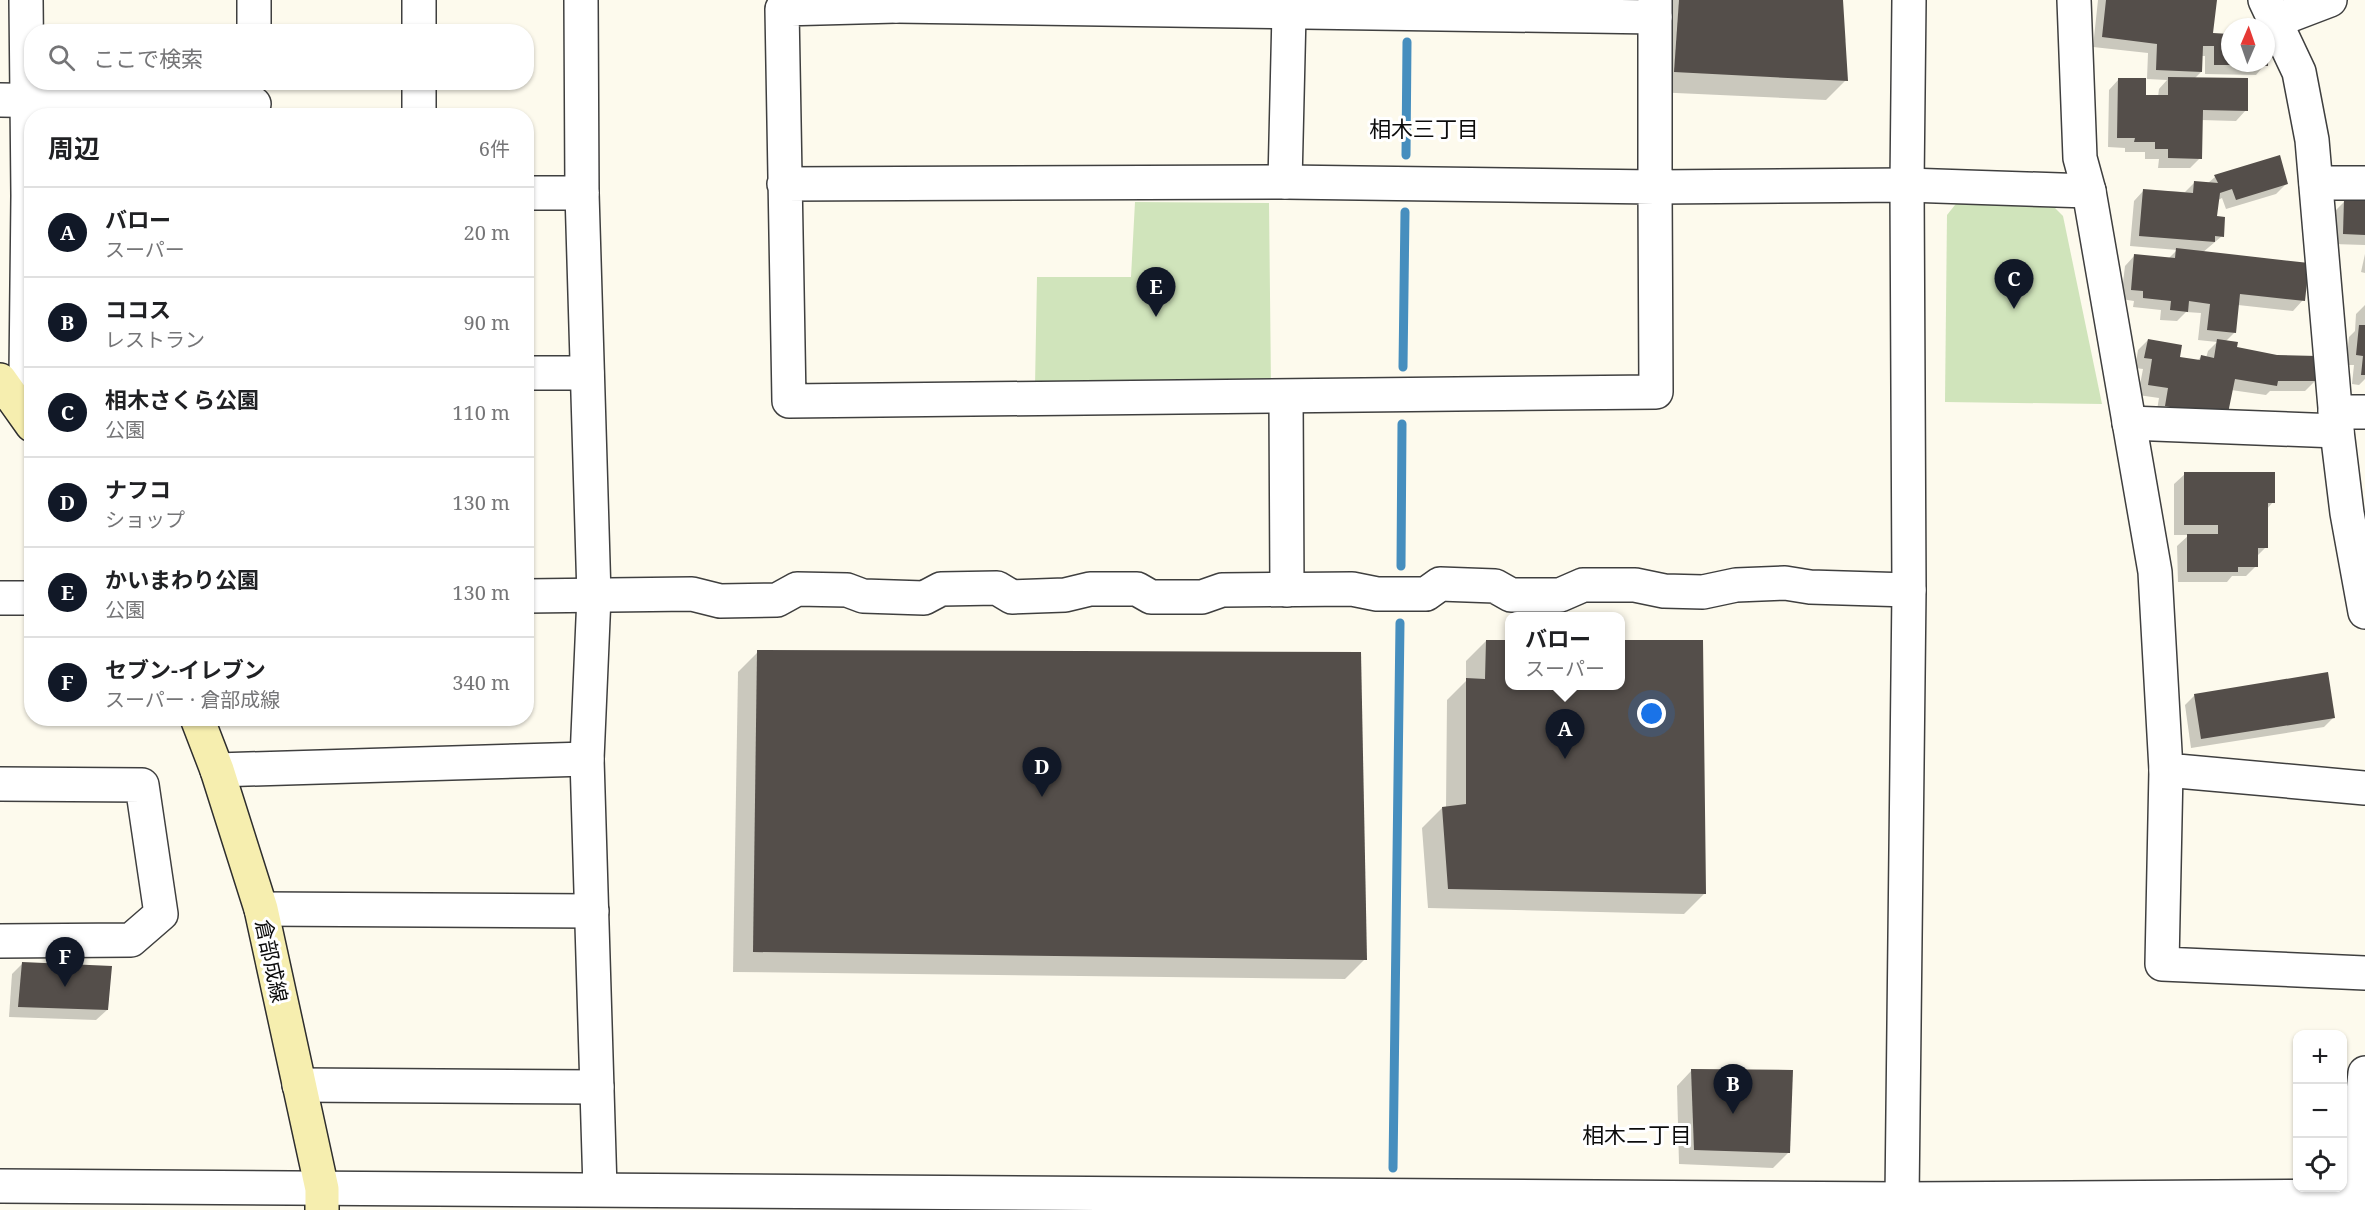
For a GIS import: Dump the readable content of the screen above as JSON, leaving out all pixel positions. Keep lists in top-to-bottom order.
{
  "streets": {
    "main road": ["倉部成線"]
  },
  "districts": ["相木三丁目", "相木二丁目"],
  "north": "top",
  "page": {
    "search": "ここで検索",
    "heading": ["周辺", "6件"],
    "list": [
      {
        "mark": "A",
        "name": "バロー",
        "note": "スーパー",
        "value": "20 m"
      },
      {
        "mark": "B",
        "name": "ココス",
        "note": "レストラン",
        "value": "90 m"
      },
      {
        "mark": "C",
        "name": "相木さくら公園",
        "note": "公園",
        "value": "110 m"
      },
      {
        "mark": "D",
        "name": "ナフコ",
        "note": "ショップ",
        "value": "130 m"
      },
      {
        "mark": "E",
        "name": "かいまわり公園",
        "note": "公園",
        "value": "130 m"
      },
      {
        "mark": "F",
        "name": "セブン-イレブン",
        "note": "スーパー · 倉部成線",
        "value": "340 m"
      }
    ],
    "pins": [
      "C",
      "E",
      "A",
      "D",
      "F",
      "B"
    ],
    "popup": ["バロー", "スーパー"],
    "map_buttons": ["+", "−"]
  }
}
